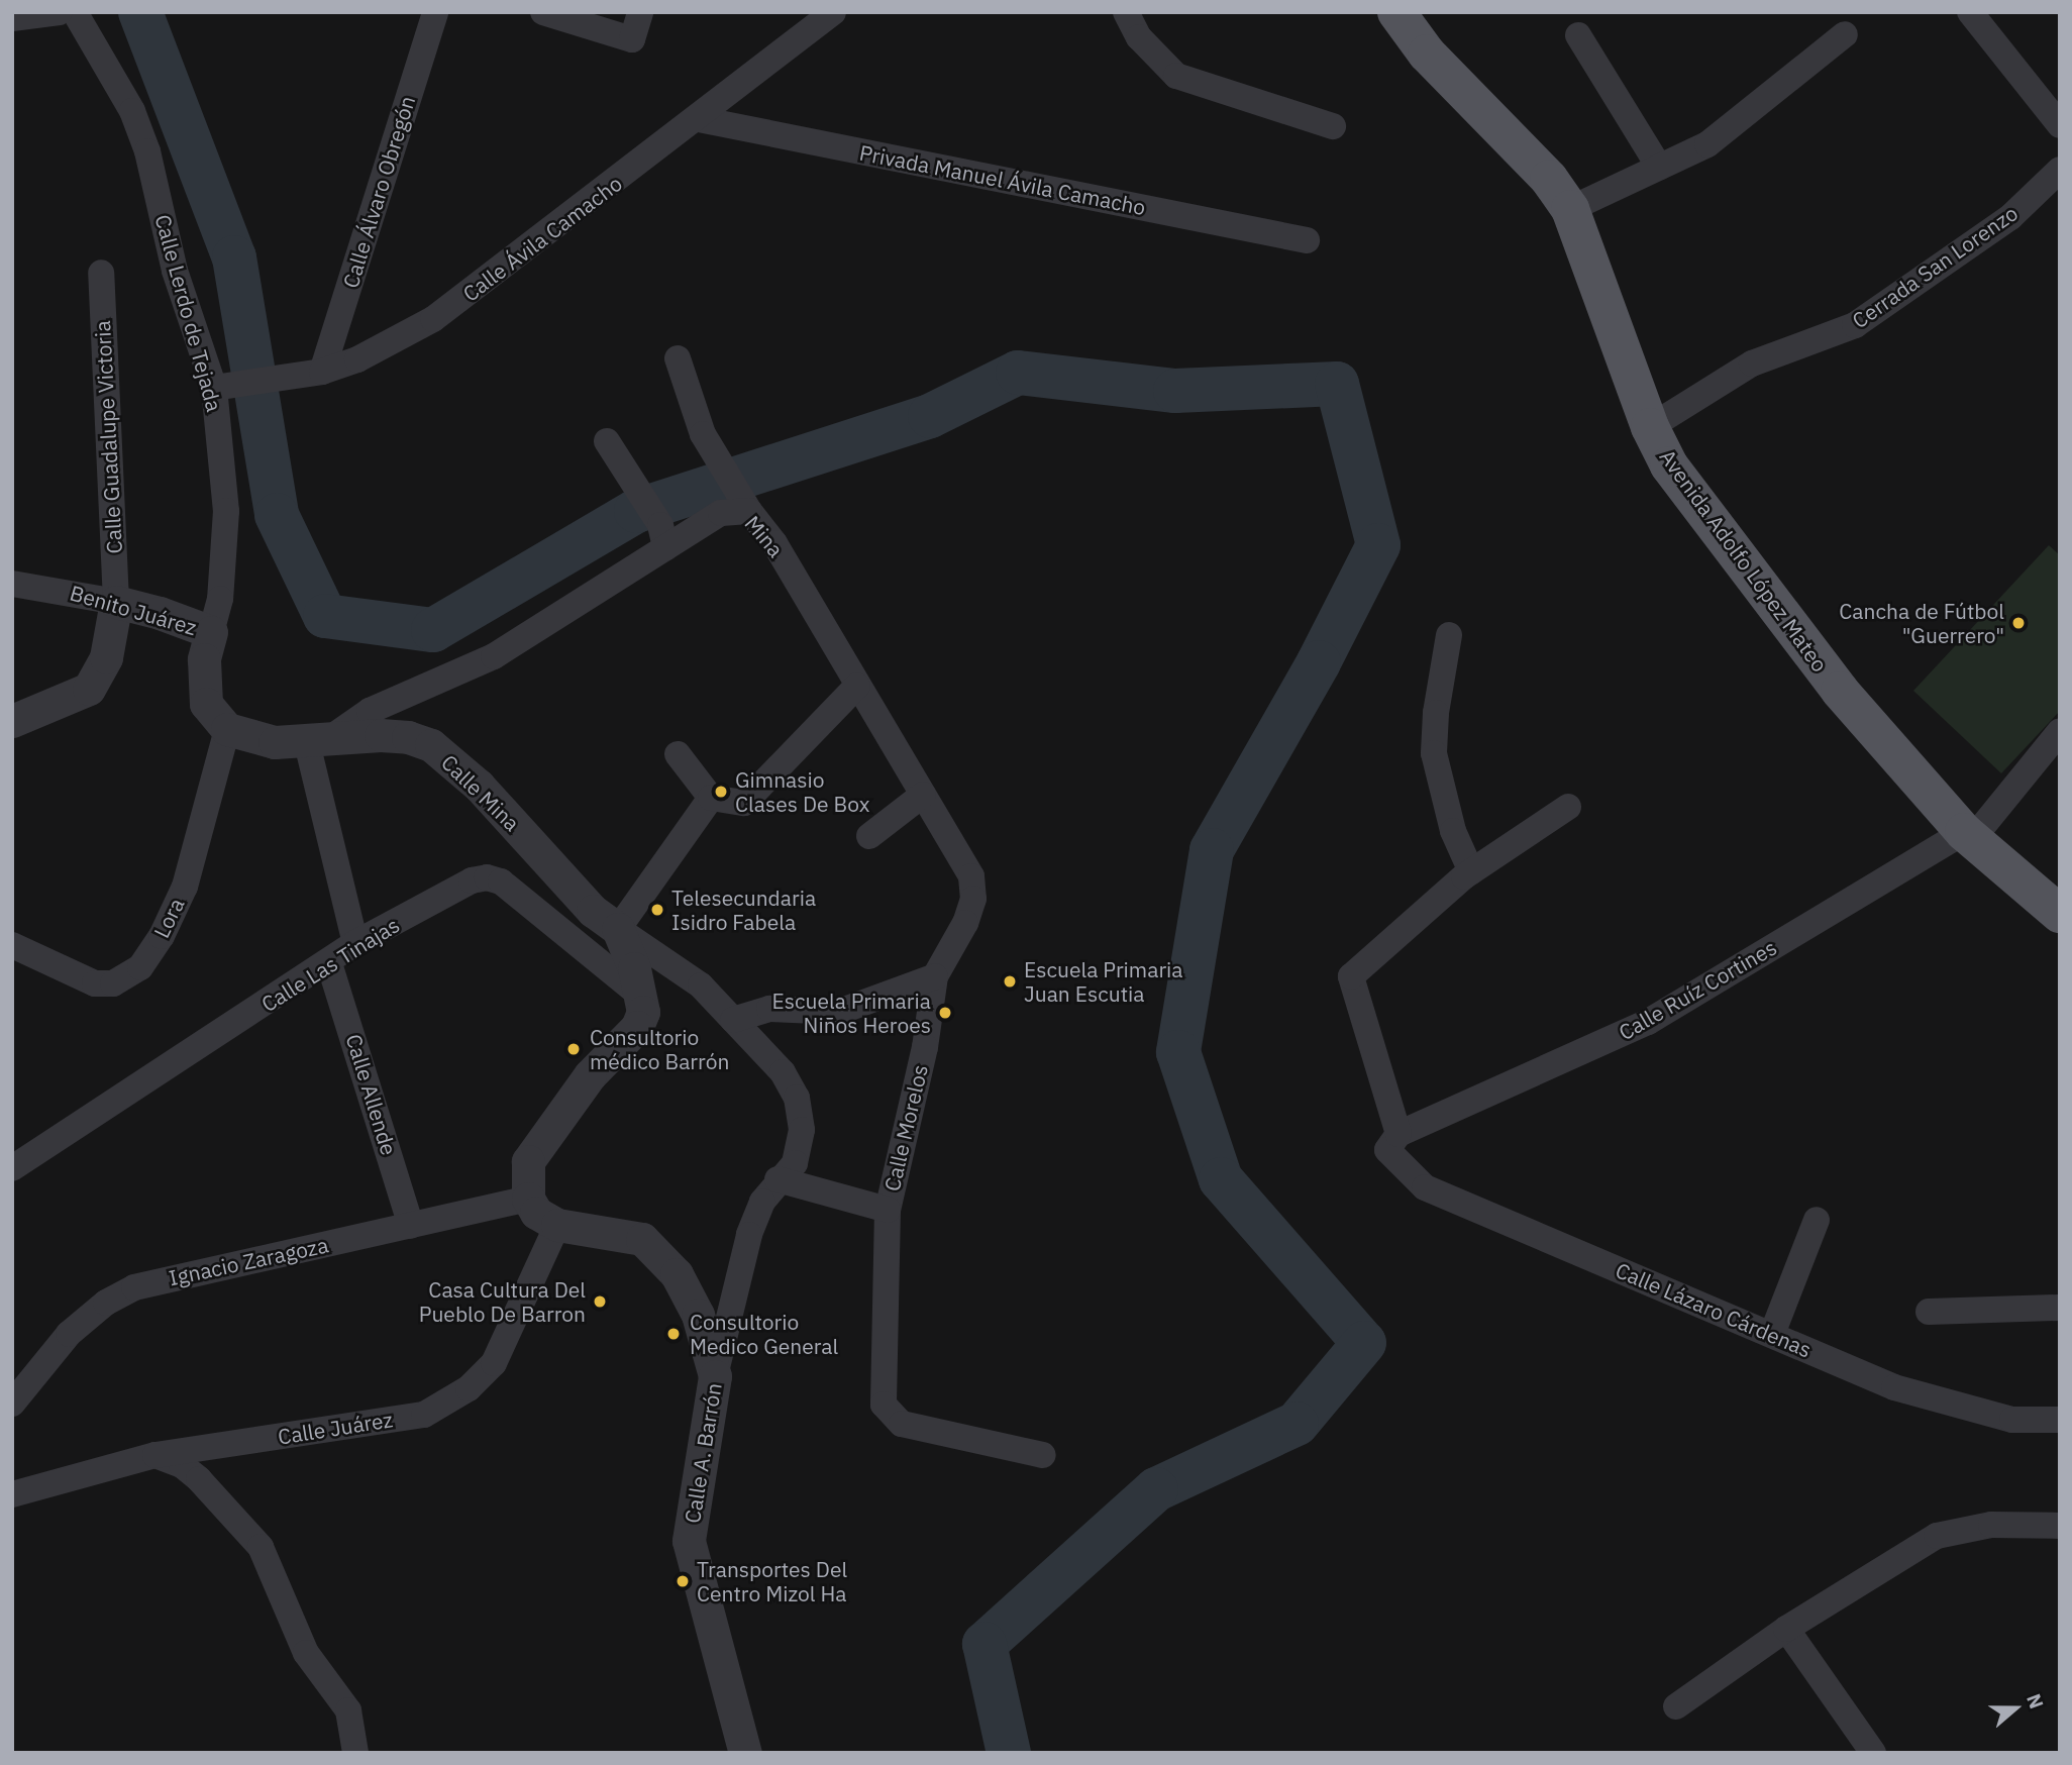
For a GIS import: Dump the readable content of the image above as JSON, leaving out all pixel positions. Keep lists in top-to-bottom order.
{
  "streets": {
    "main road": ["Avenida Adolfo López Mateo"],
    "street": [
      "Privada Manuel Ávila Camacho",
      "Calle Álvaro Obregón",
      "Calle Ávila Camacho",
      "Cerrada San Lorenzo",
      "Calle Lerdo de Tejada",
      "Calle Guadalupe Victoria",
      "Mina",
      "Benito Juárez",
      "Calle Mina",
      "Lora",
      "Calle Las Tinajas",
      "Calle Ruíz Cortines",
      "Calle Allende",
      "Calle Morelos",
      "Ignacio Zaragoza",
      "Calle Lázaro Cárdenas",
      "Calle Juárez",
      "Calle A. Barrón"
    ]
  },
  "crossings": [
    ["Privada Manuel Ávila Camacho", "Calle Ávila Camacho"],
    ["Calle Álvaro Obregón", "Calle Ávila Camacho"],
    ["Calle Ávila Camacho", "Calle Lerdo de Tejada"],
    ["Cerrada San Lorenzo", "Avenida Adolfo López Mateo"],
    ["Calle Lerdo de Tejada", "Benito Juárez"],
    ["Calle Guadalupe Victoria", "Benito Juárez"],
    ["Mina", "Calle Mina"],
    ["Mina", "Calle Morelos"],
    ["Avenida Adolfo López Mateo", "Calle Ruíz Cortines"],
    ["Calle Mina", "Lora"],
    ["Calle Las Tinajas", "Calle Allende"],
    ["Calle Ruíz Cortines", "Calle Lázaro Cárdenas"],
    ["Calle Allende", "Ignacio Zaragoza"]
  ],
  "places": [
    "Cancha de Fútbol \"Guerrero\"",
    "Gimnasio Clases De Box",
    "Telesecundaria Isidro Fabela",
    "Escuela Primaria Juan Escutia",
    "Escuela Primaria Niños Heroes",
    "Consultorio médico Barrón",
    "Casa Cultura Del Pueblo De Barron",
    "Consultorio Medico General",
    "Transportes Del Centro Mizol Ha"
  ],
  "north": "right"
}
